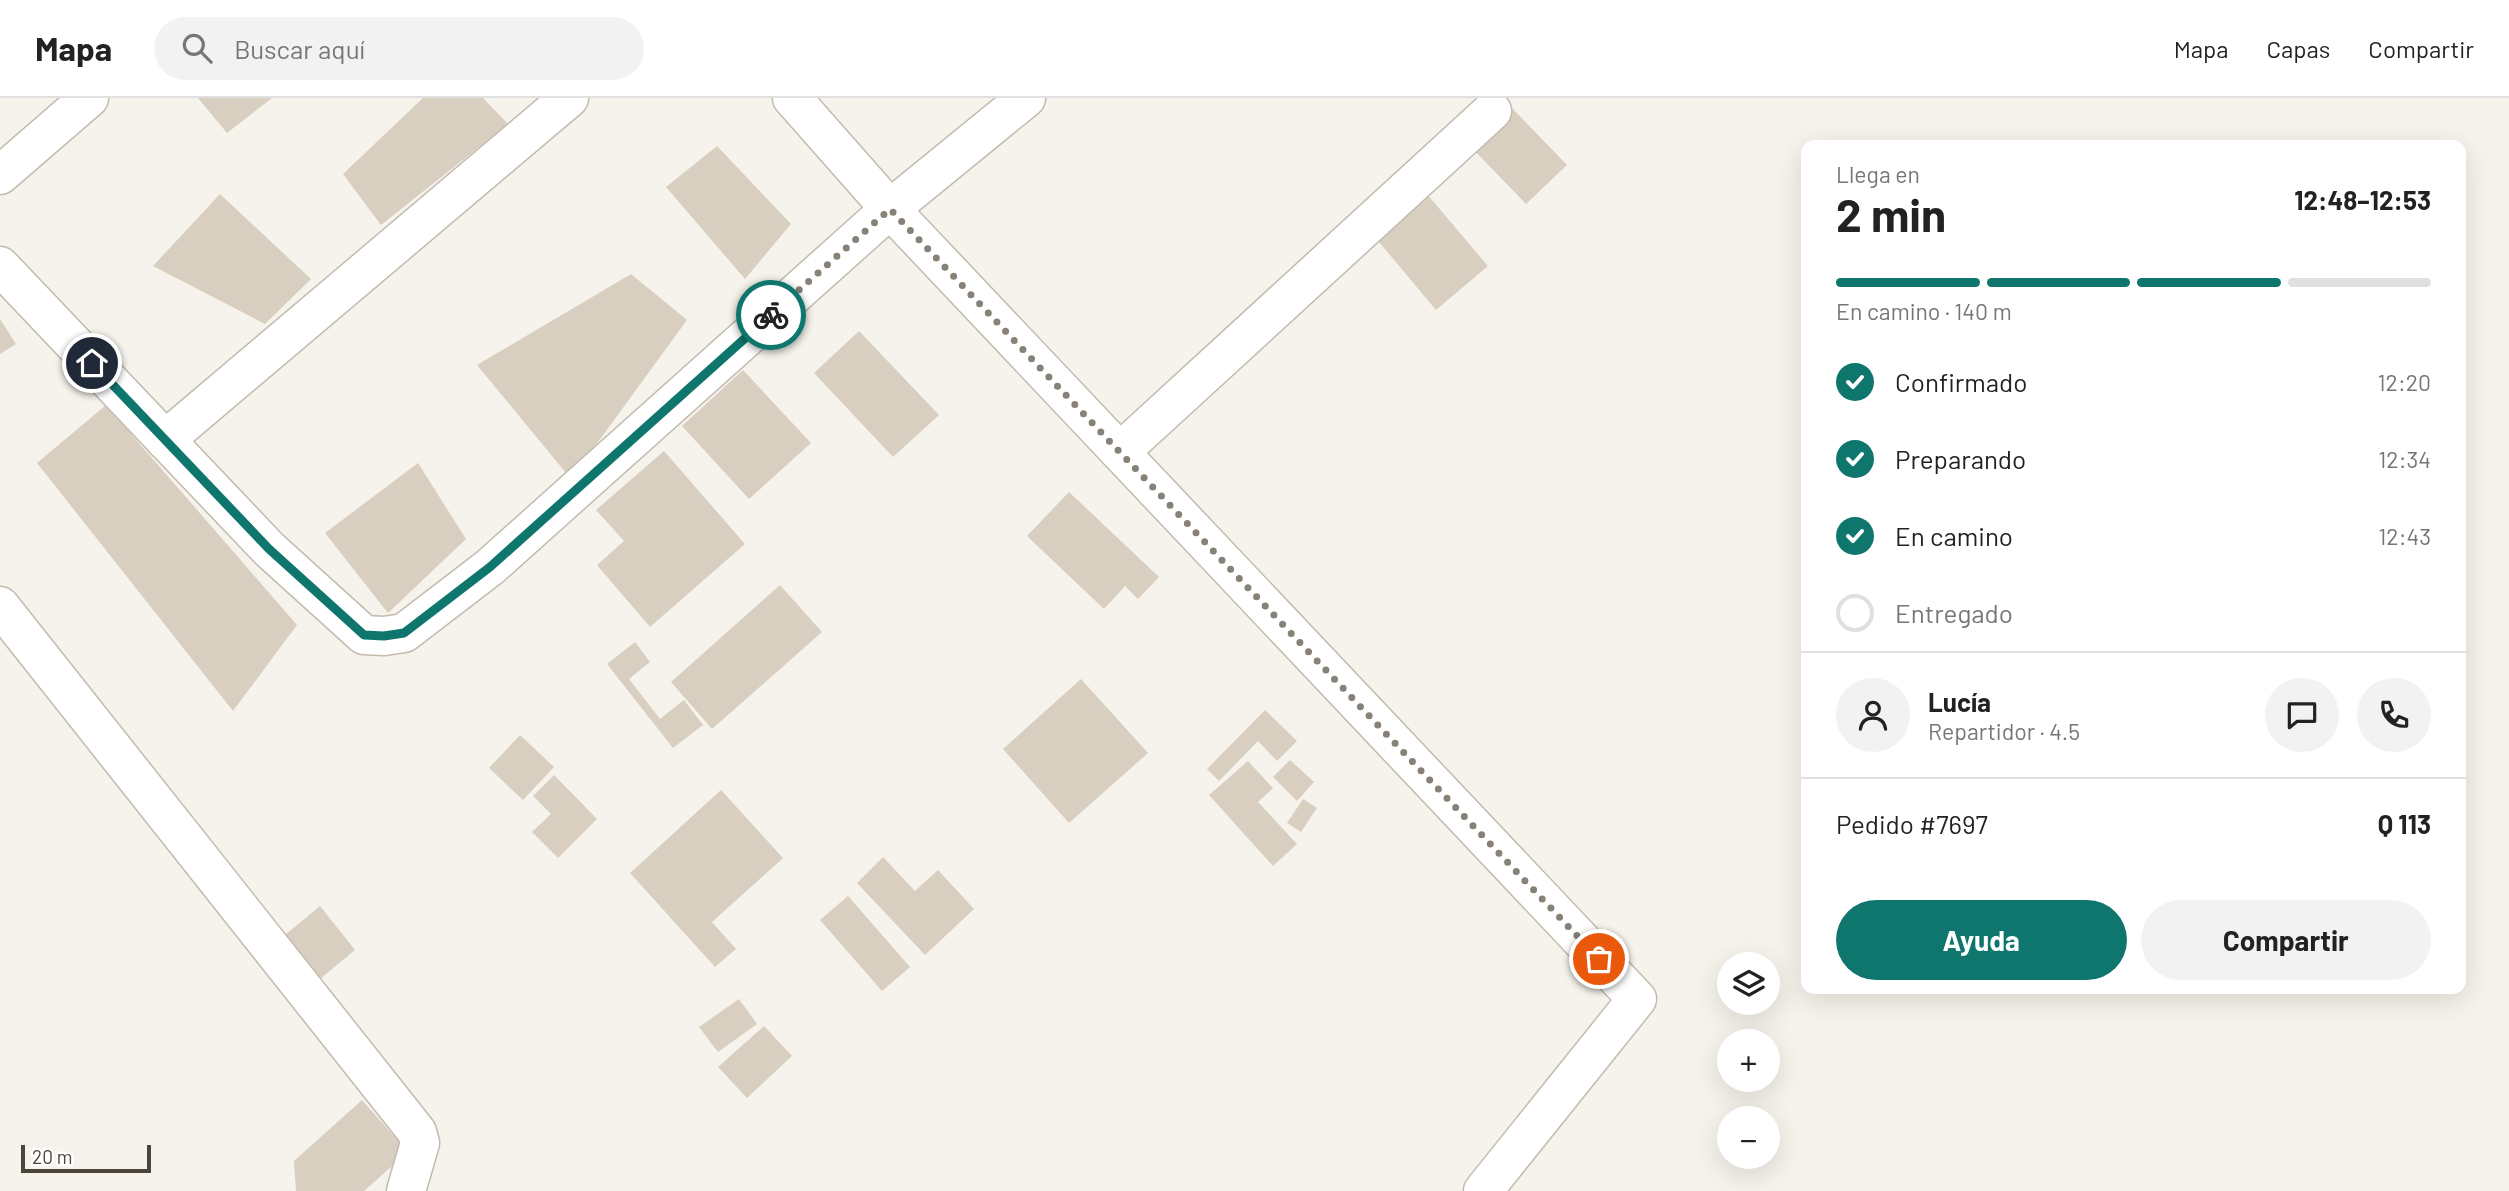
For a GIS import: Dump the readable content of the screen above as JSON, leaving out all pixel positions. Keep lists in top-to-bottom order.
{
  "scale_bar": "20 m",
  "page": {
    "header": "Mapa",
    "search": "Buscar aquí",
    "nav": ["Mapa", "Capas", "Compartir"],
    "heading": ["2 min", "Llega en", "12:48–12:53"],
    "panel": [
      "Lucía",
      "Repartidor · 4.5",
      "Pedido #7697",
      "Q 113"
    ],
    "bar": "En camino · 140 m",
    "list": [
      ["Confirmado", "12:20"],
      ["Preparando", "12:34"],
      ["En camino", "12:43"],
      "Entregado"
    ],
    "buttons": ["Ayuda", "Compartir"],
    "map_buttons": ["+", "−"],
    "scale": "20 m"
  }
}
